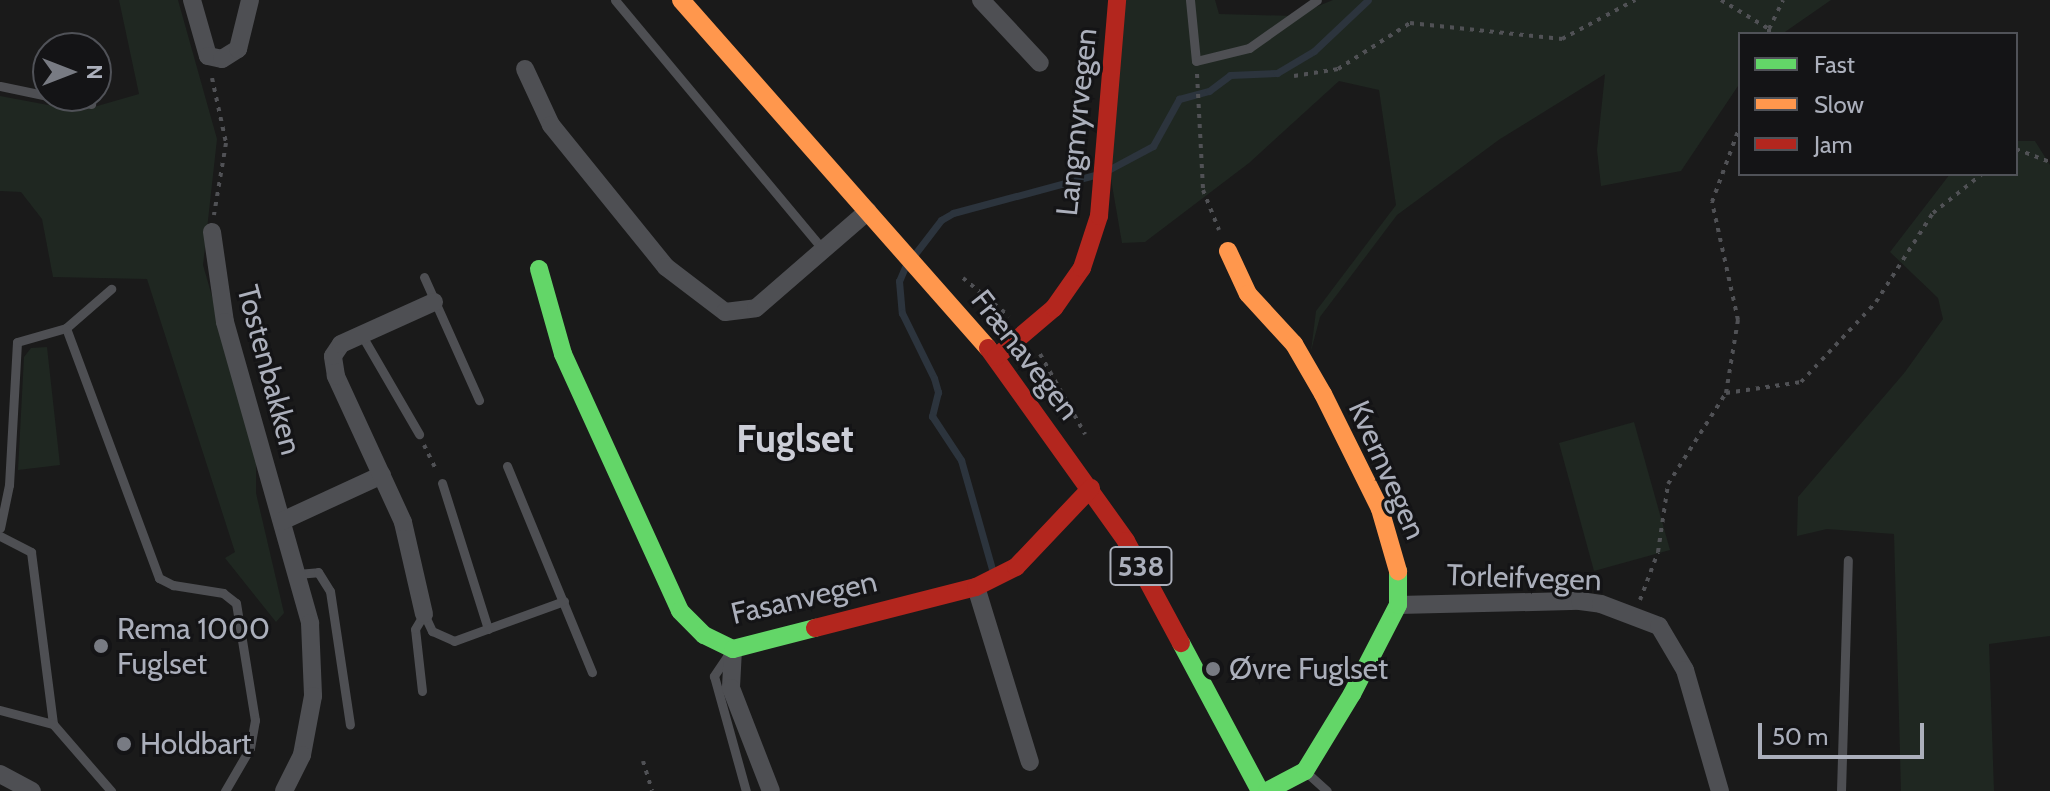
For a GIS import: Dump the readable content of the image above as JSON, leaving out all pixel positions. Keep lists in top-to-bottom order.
{
  "streets": {
    "street": [
      "Langmyrvegen",
      "Frænavegen",
      "Tostenbakken",
      "Kvernvegen",
      "538",
      "Torleifvegen",
      "Fasanvegen"
    ]
  },
  "crossings": [
    ["Langmyrvegen", "Frænavegen"],
    ["Frænavegen", "Fasanvegen"],
    ["Kvernvegen", "Torleifvegen"]
  ],
  "districts": ["Fuglset"],
  "places": ["Rema 1000 Fuglset", "Øvre Fuglset", "Holdbart"],
  "legend": ["Fast", "Slow", "Jam"],
  "scale_bar": "50 m",
  "north": "right"
}
